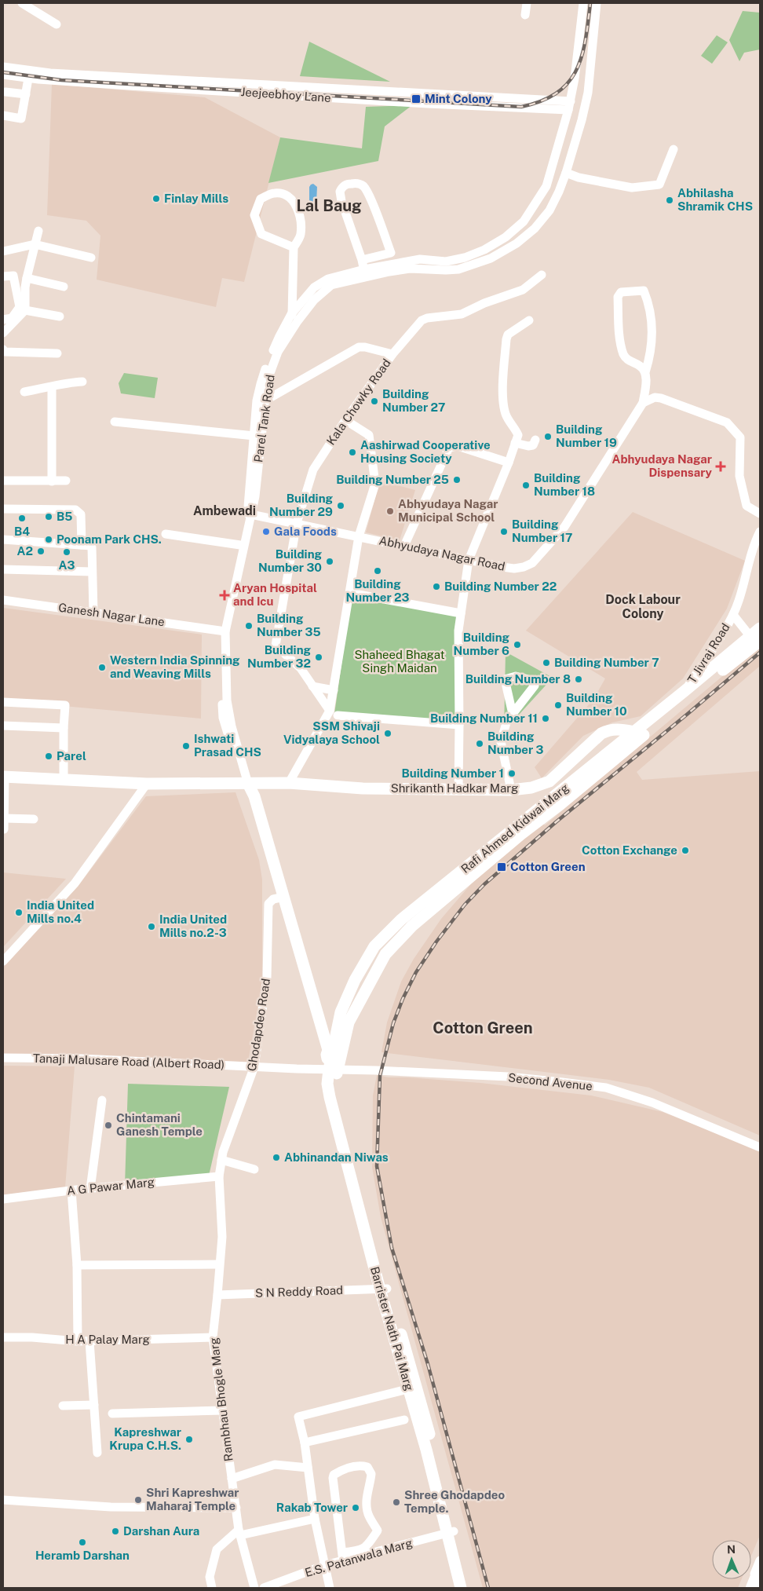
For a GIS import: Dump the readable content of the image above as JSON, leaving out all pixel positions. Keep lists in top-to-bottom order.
{
  "streets": {
    "main road": ["Shrikanth Hadkar Marg", "Rafi Ahmed Kidwai Marg", "Barrister Nath Pai Marg"],
    "street": [
      "Jeejeebhoy Lane",
      "Kala Chowky Road",
      "Parel Tank Road",
      "Abhyudaya Nagar Road",
      "Ganesh Nagar Lane",
      "T Jivraj Road",
      "Ghodapdeo Road",
      "Tanaji Malusare Road (Albert Road)",
      "Second Avenue",
      "A G Pawar Marg",
      "S N Reddy Road",
      "H A Palay Marg",
      "Rambhau Bhogle Marg",
      "E.S. Patanwala Marg"
    ]
  },
  "crossings": [
    ["Kala Chowky Road", "Parel Tank Road"],
    ["Kala Chowky Road", "Abhyudaya Nagar Road"],
    ["Parel Tank Road", "Abhyudaya Nagar Road"],
    ["Parel Tank Road", "Ganesh Nagar Lane"],
    ["Parel Tank Road", "Shrikanth Hadkar Marg"],
    ["T Jivraj Road", "Rafi Ahmed Kidwai Marg"],
    ["Shrikanth Hadkar Marg", "Rafi Ahmed Kidwai Marg"],
    ["Rafi Ahmed Kidwai Marg", "Tanaji Malusare Road (Albert Road)"],
    ["Rafi Ahmed Kidwai Marg", "Second Avenue"],
    ["Rafi Ahmed Kidwai Marg", "Barrister Nath Pai Marg"],
    ["Ghodapdeo Road", "Tanaji Malusare Road (Albert Road)"],
    ["Ghodapdeo Road", "A G Pawar Marg"],
    ["Ghodapdeo Road", "Rambhau Bhogle Marg"],
    ["Tanaji Malusare Road (Albert Road)", "Second Avenue"],
    ["Tanaji Malusare Road (Albert Road)", "Barrister Nath Pai Marg"],
    ["Second Avenue", "Barrister Nath Pai Marg"],
    ["A G Pawar Marg", "Rambhau Bhogle Marg"],
    ["S N Reddy Road", "Barrister Nath Pai Marg"],
    ["S N Reddy Road", "Rambhau Bhogle Marg"],
    ["Barrister Nath Pai Marg", "E.S. Patanwala Marg"],
    ["H A Palay Marg", "Rambhau Bhogle Marg"]
  ],
  "districts": [
    "Lal Baug",
    "Ambewadi",
    "Dock Labour Colony",
    "Cotton Green"
  ],
  "parks": ["Shaheed Bhagat Singh Maidan"],
  "places": {
    "transit": ["Mint Colony", "Cotton Green"],
    "other": [
      "Finlay Mills",
      "Abhilasha Shramik CHS",
      "Building Number 27",
      "Building Number 19",
      "Aashirwad Cooperative Housing Society",
      "Building Number 25",
      "Building Number 18",
      "Building Number 29",
      "Abhyudaya Nagar Municipal School",
      "B5",
      "B4",
      "Gala Foods",
      "Building Number 17",
      "Poonam Park CHS.",
      "A2",
      "A3",
      "Building Number 30",
      "Building Number 23",
      "Building Number 22",
      "Building Number 35",
      "Building Number 6",
      "Building Number 32",
      "Building Number 7",
      "Western India Spinning and Weaving Mills",
      "Building Number 8",
      "Building Number 10",
      "Building Number 11",
      "SSM Shivaji Vidyalaya School",
      "Building Number 3",
      "Ishwati Prasad CHS",
      "Parel",
      "Building Number 1",
      "Cotton Exchange",
      "India United Mills no.4",
      "India United Mills no.2-3",
      "Chintamani Ganesh Temple",
      "Abhinandan Niwas",
      "Kapreshwar Krupa C.H.S.",
      "Shri Kapreshwar Maharaj Temple",
      "Shree Ghodapdeo Temple.",
      "Rakab Tower",
      "Darshan Aura",
      "Heramb Darshan"
    ],
    "health": ["Abhyudaya Nagar Dispensary", "Aryan Hospital and Icu"]
  },
  "north": "top"
}
